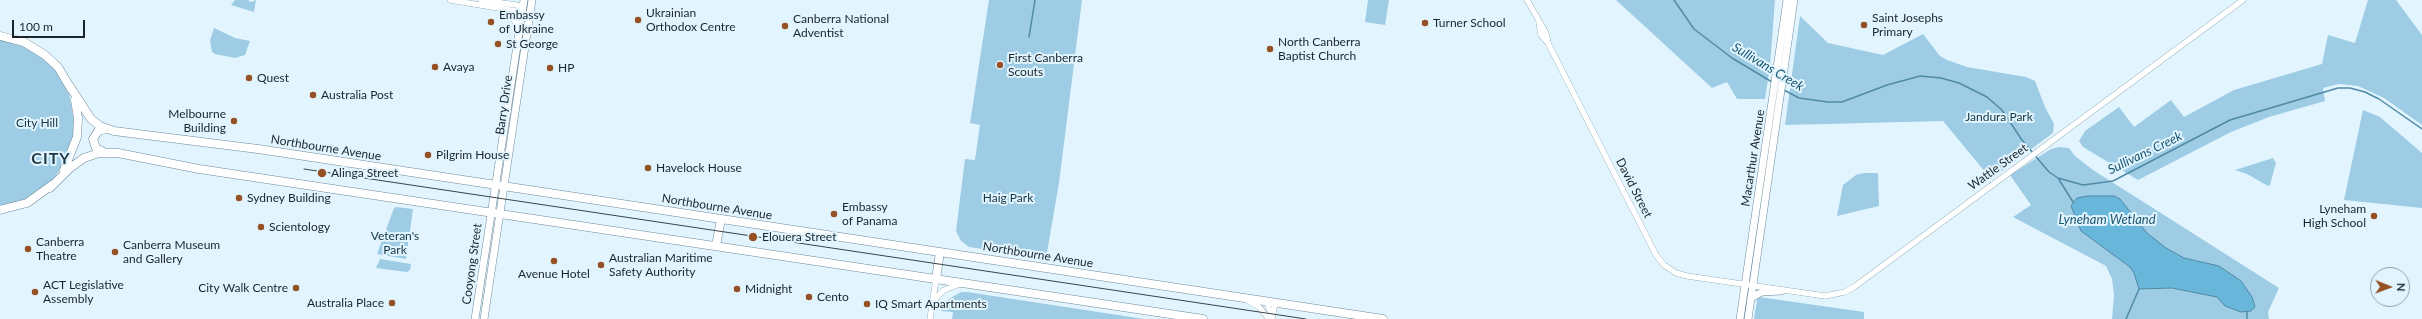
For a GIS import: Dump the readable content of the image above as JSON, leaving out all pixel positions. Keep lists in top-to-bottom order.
{
  "streets": {
    "highway": ["Northbourne Avenue"],
    "main road": ["Barry Drive", "Macarthur Avenue", "Cooyong Street"],
    "street": ["Wattle Street", "David Street"]
  },
  "crossings": [
    ["Barry Drive", "Northbourne Avenue"],
    ["Barry Drive", "Cooyong Street"],
    ["Macarthur Avenue", "Wattle Street"],
    ["Macarthur Avenue", "David Street"],
    ["Wattle Street", "David Street"]
  ],
  "districts": ["CITY"],
  "water": ["Sullivans Creek", "Lyneham Wetland"],
  "parks": [
    "Jandura Park",
    "City Hill",
    "Haig Park",
    "Veteran's Park"
  ],
  "places": [
    "Ukrainian Orthodox Centre",
    "Embassy of Ukraine",
    "Turner School",
    "Saint Josephs Primary",
    "Canberra National Adventist",
    "St George",
    "North Canberra Baptist Church",
    "First Canberra Scouts",
    "Avaya",
    "HP",
    "Quest",
    "Australia Post",
    "Melbourne Building",
    "Pilgrim House",
    "Havelock House",
    "Alinga Street",
    "Sydney Building",
    "Embassy of Panama",
    "Lyneham High School",
    "Scientology",
    "Elouera Street",
    "Canberra Theatre",
    "Canberra Museum and Gallery",
    "Avenue Hotel",
    "Australian Maritime Safety Authority",
    "City Walk Centre",
    "Midnight",
    "ACT Legislative Assembly",
    "Cento",
    "Australia Place",
    "IQ Smart Apartments"
  ],
  "scale_bar": "100 m",
  "north": "right"
}
